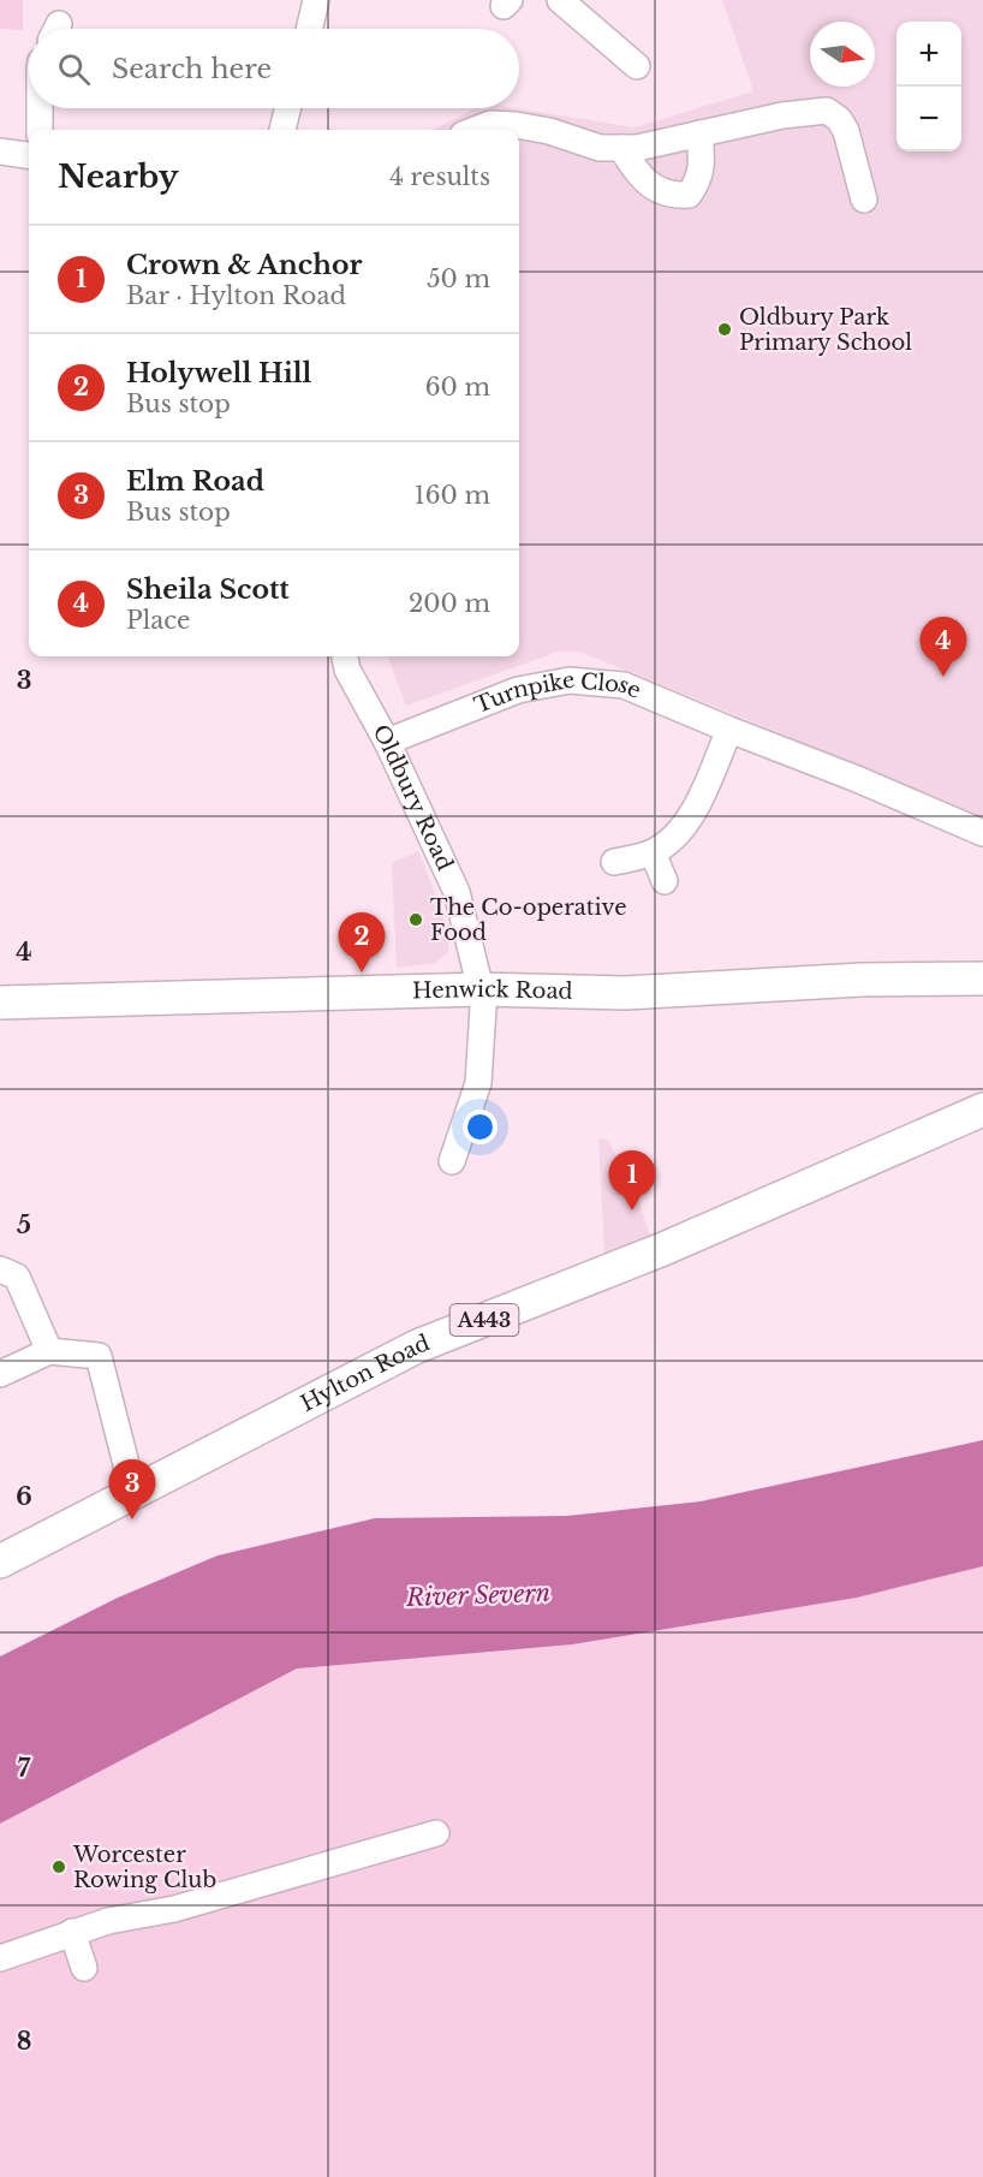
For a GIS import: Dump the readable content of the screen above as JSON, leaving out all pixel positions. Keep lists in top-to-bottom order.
{
  "streets": {
    "main road": ["Henwick Road", "A443", "Hylton Road"],
    "street": ["Turnpike Close", "Oldbury Road"]
  },
  "crossings": [
    ["Turnpike Close", "Oldbury Road"],
    ["Oldbury Road", "Henwick Road"]
  ],
  "water": ["River Severn"],
  "places": ["Oldbury Park Primary School", "The Co-operative Food", "Worcester Rowing Club"],
  "north": "right",
  "page": {
    "map_buttons": ["+", "−"],
    "search": "Search here",
    "heading": ["Nearby", "4 results"],
    "list": [
      {
        "mark": "1",
        "name": "Crown & Anchor",
        "note": "Bar · Hylton Road",
        "value": "50 m"
      },
      {
        "mark": "2",
        "name": "Holywell Hill",
        "note": "Bus stop",
        "value": "60 m"
      },
      {
        "mark": "3",
        "name": "Elm Road",
        "note": "Bus stop",
        "value": "160 m"
      },
      {
        "mark": "4",
        "name": "Sheila Scott",
        "note": "Place",
        "value": "200 m"
      }
    ],
    "pins": [
      "4",
      "2",
      "1",
      "3"
    ]
  },
  "grid": {
    "rows": [
      "3",
      "4",
      "5",
      "6",
      "7",
      "8"
    ]
  }
}
